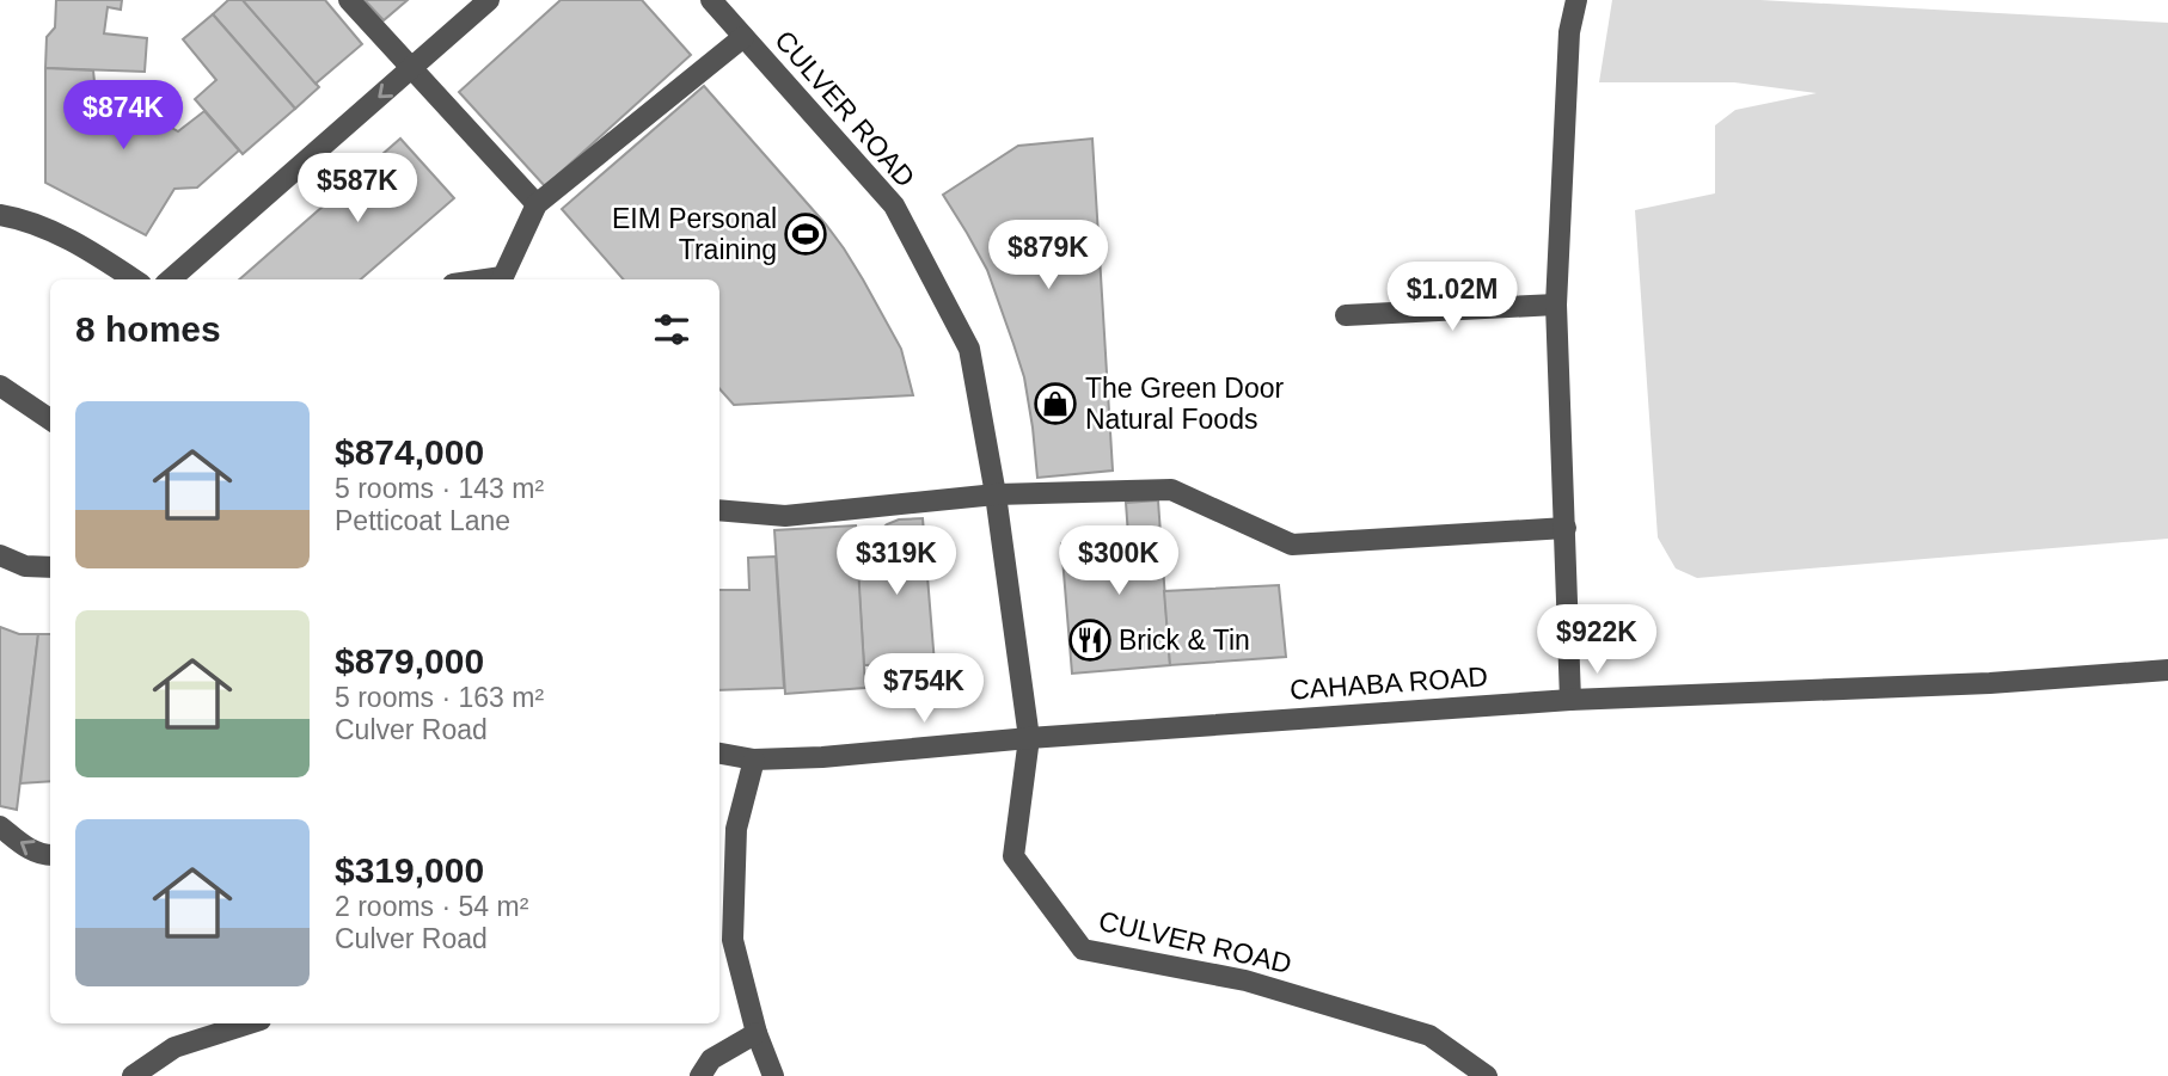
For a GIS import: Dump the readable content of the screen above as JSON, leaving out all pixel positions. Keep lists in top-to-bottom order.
{
  "streets": {
    "street": ["CULVER ROAD", "CAHABA ROAD"]
  },
  "crossings": [
    ["CULVER ROAD", "CAHABA ROAD"]
  ],
  "places": {
    "sports": ["EIM Personal Training"],
    "shop": ["The Green Door Natural Foods"],
    "restaurant": ["Brick & Tin"]
  },
  "page": {
    "price": [
      "$874K",
      "$587K",
      "$879K",
      "$1.02M",
      "$319K",
      "$300K",
      "$922K",
      "$754K"
    ],
    "heading": "8 homes",
    "list": [
      {
        "name": "$874,000",
        "note": "5 rooms · 143 m² · Petticoat Lane"
      },
      {
        "name": "$879,000",
        "note": "5 rooms · 163 m² · Culver Road"
      },
      {
        "name": "$319,000",
        "note": "2 rooms · 54 m² · Culver Road"
      }
    ]
  }
}
